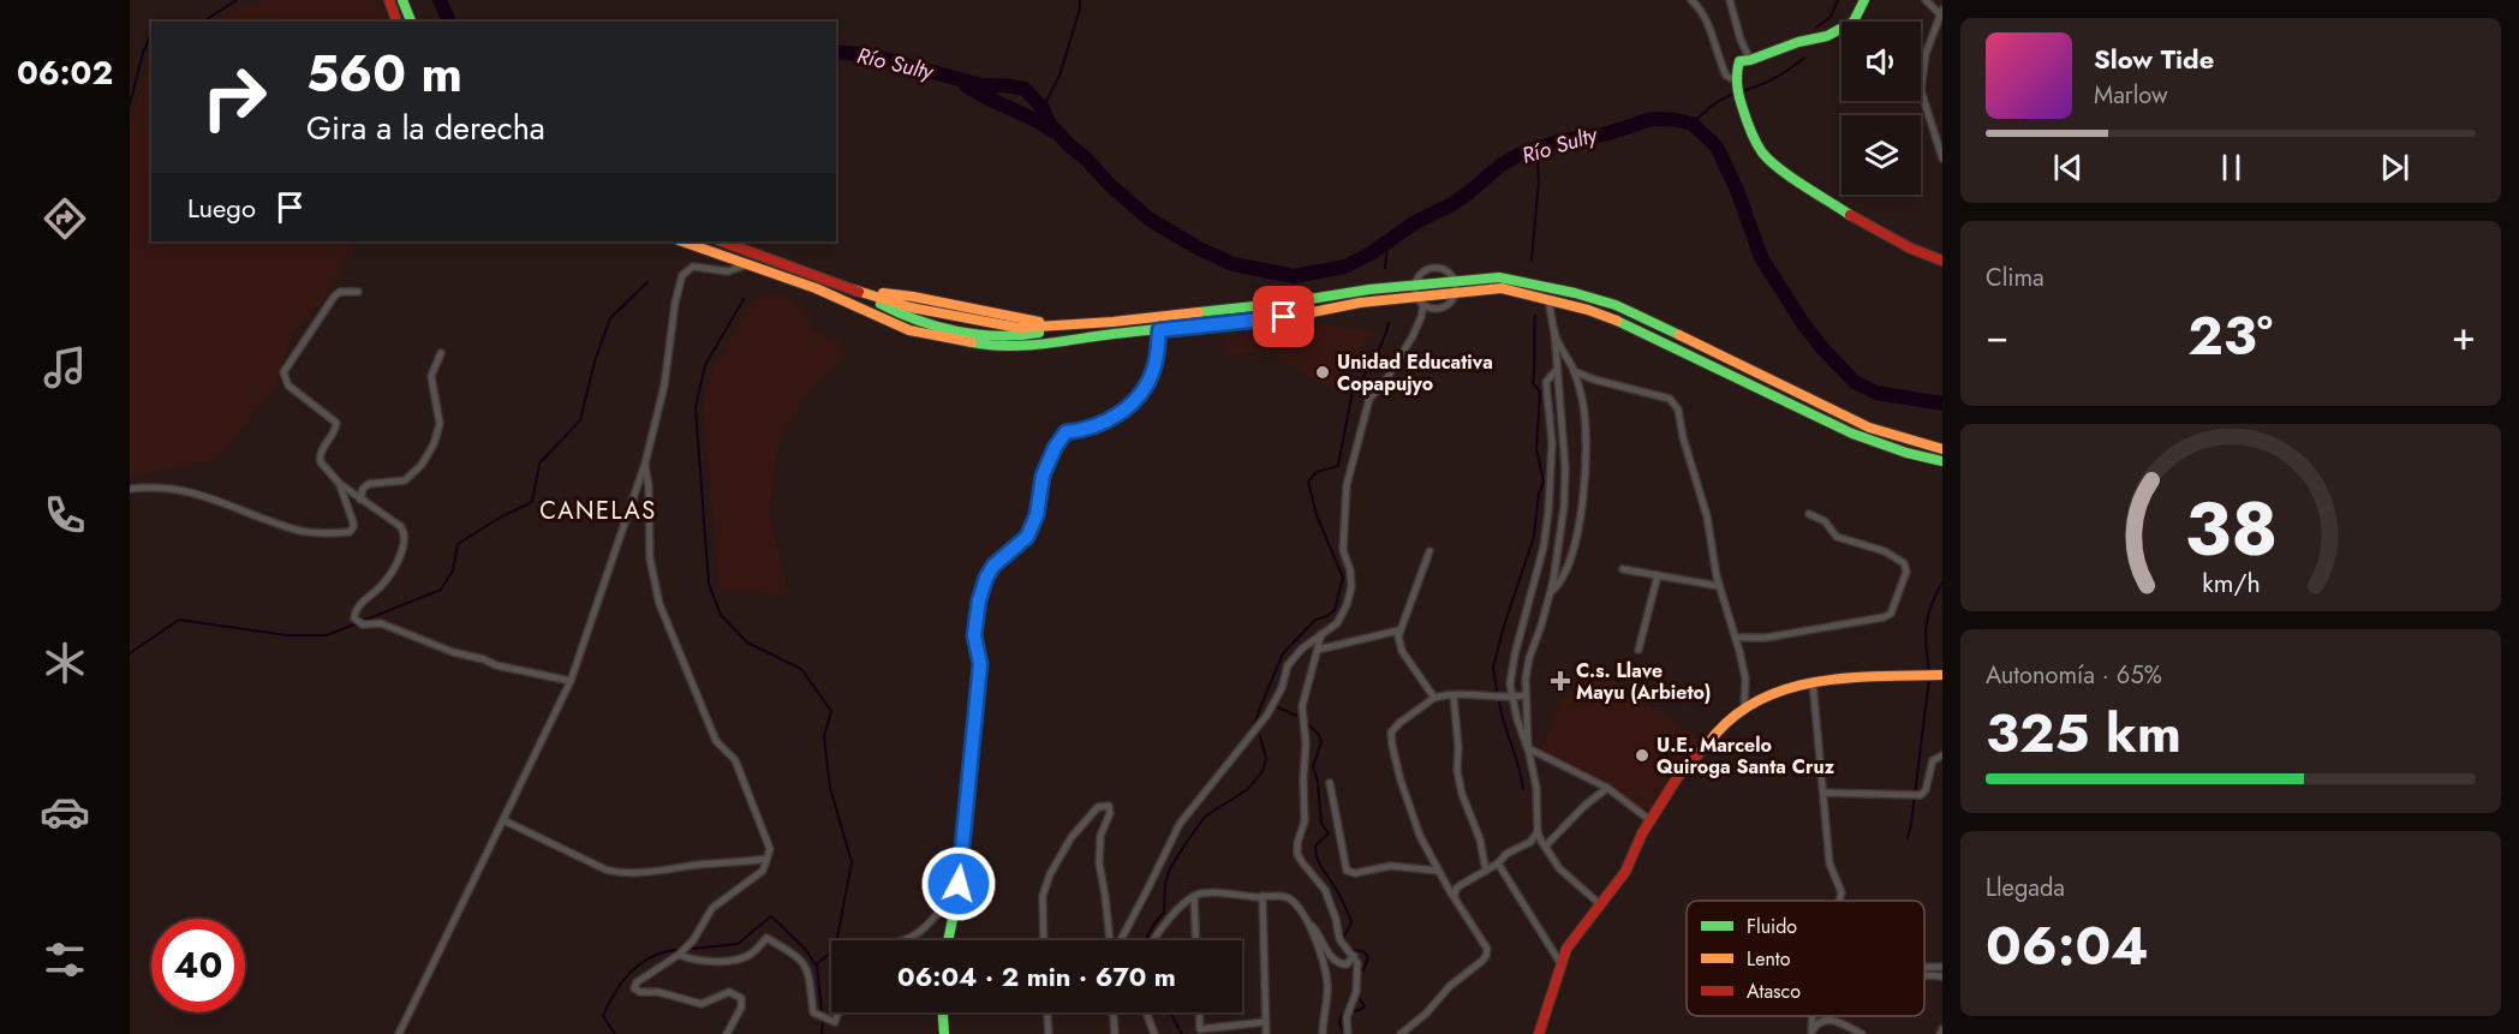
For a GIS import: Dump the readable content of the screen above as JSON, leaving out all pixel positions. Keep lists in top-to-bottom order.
{
  "districts": ["CANELAS"],
  "water": ["Río Sulty"],
  "places": {
    "other": ["Unidad Educativa Copapujyo", "U.E. Marcelo Quiroga Santa Cruz"],
    "health": ["C.s. Llave Mayu (Arbieto)"]
  },
  "legend": ["Fluido", "Lento", "Atasco"],
  "page": {
    "tabs": "06:02",
    "turn": ["560 m", "Gira a la derecha"],
    "song": ["Slow Tide", "Marlow"],
    "then": "Luego",
    "tile": [
      "Clima",
      ["Autonomía · 65%", "325 km"],
      ["Llegada", "06:04"]
    ],
    "heat": ["−", "23°", "+"],
    "limit": "40",
    "trip": "06:04 · 2 min · 670 m",
    "gauge": ["38", "km/h"]
  }
}
